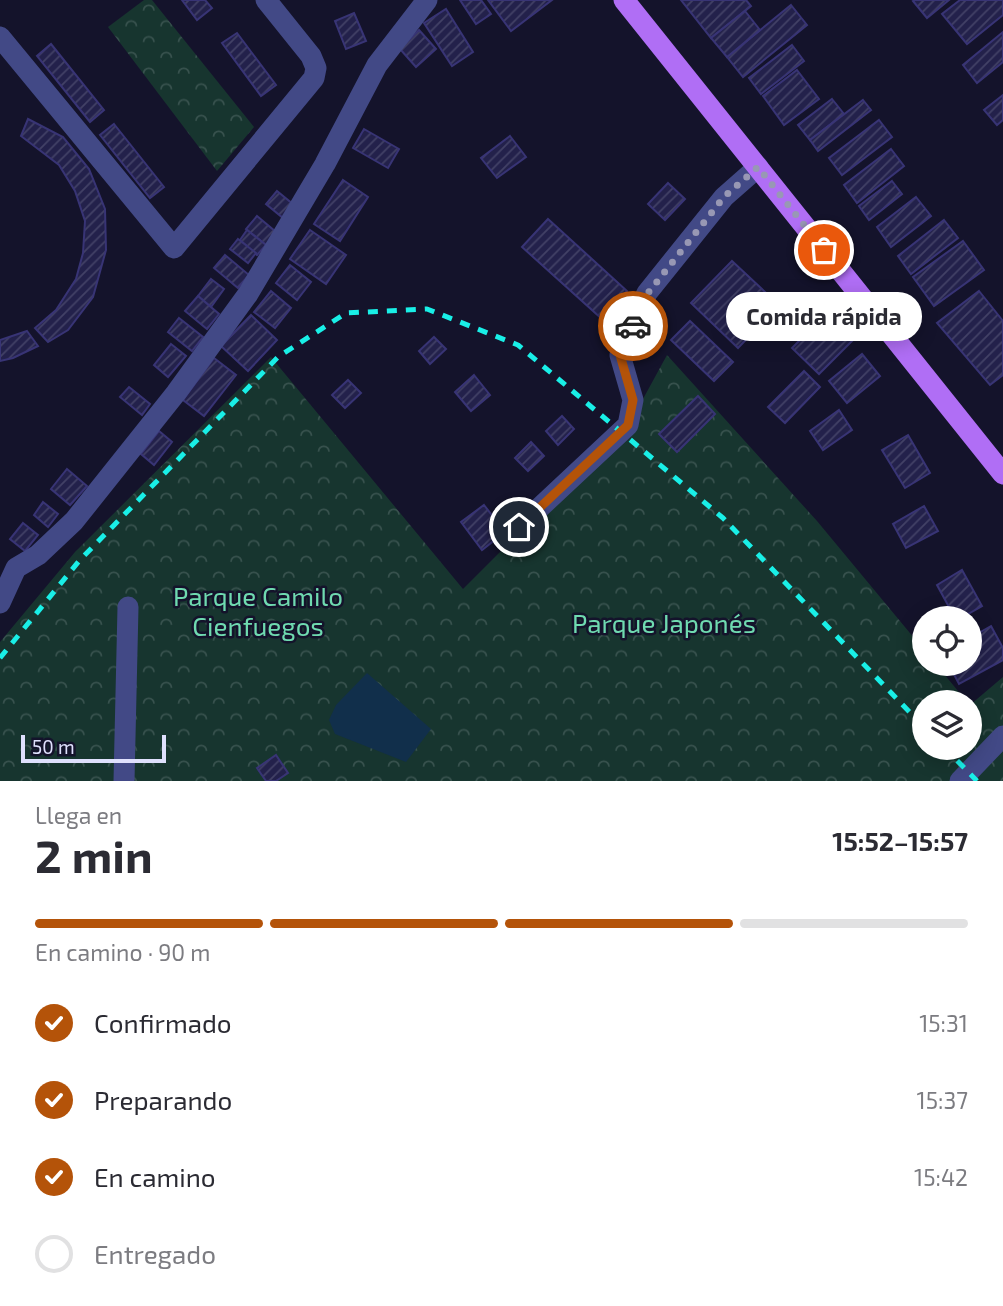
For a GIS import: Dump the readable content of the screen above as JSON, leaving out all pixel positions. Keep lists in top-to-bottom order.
{
  "parks": ["Parque Camilo Cienfuegos", "Parque Japonés"],
  "places": ["Comida rápida"],
  "scale_bar": "50 m",
  "page": {
    "bubble": "Comida rápida",
    "scale": "50 m",
    "heading": ["2 min", "Llega en", "15:52–15:57"],
    "bar": "En camino · 90 m",
    "list": [
      ["Confirmado", "15:31"],
      ["Preparando", "15:37"],
      ["En camino", "15:42"],
      "Entregado"
    ]
  }
}
